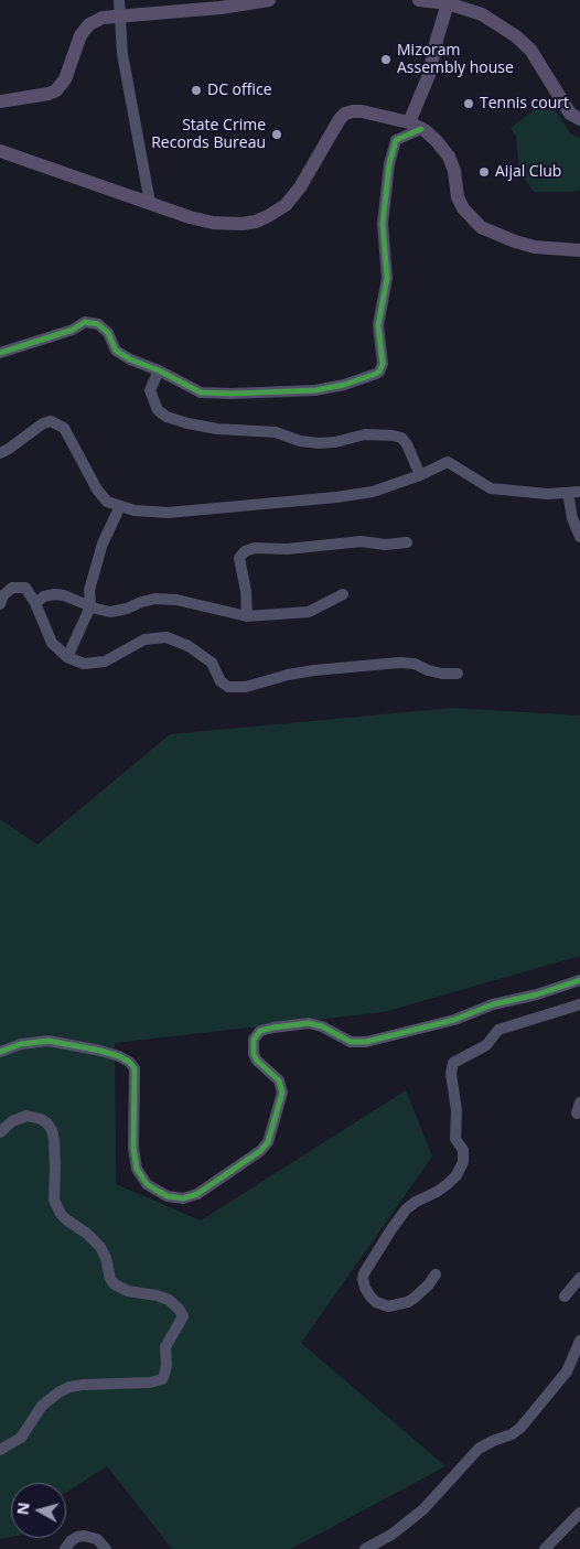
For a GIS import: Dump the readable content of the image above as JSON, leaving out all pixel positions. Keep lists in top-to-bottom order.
{
  "places": [
    "Mizoram Assembly house",
    "DC office",
    "Tennis court",
    "State Crime Records Bureau",
    "Aijal Club"
  ],
  "north": "left"
}
